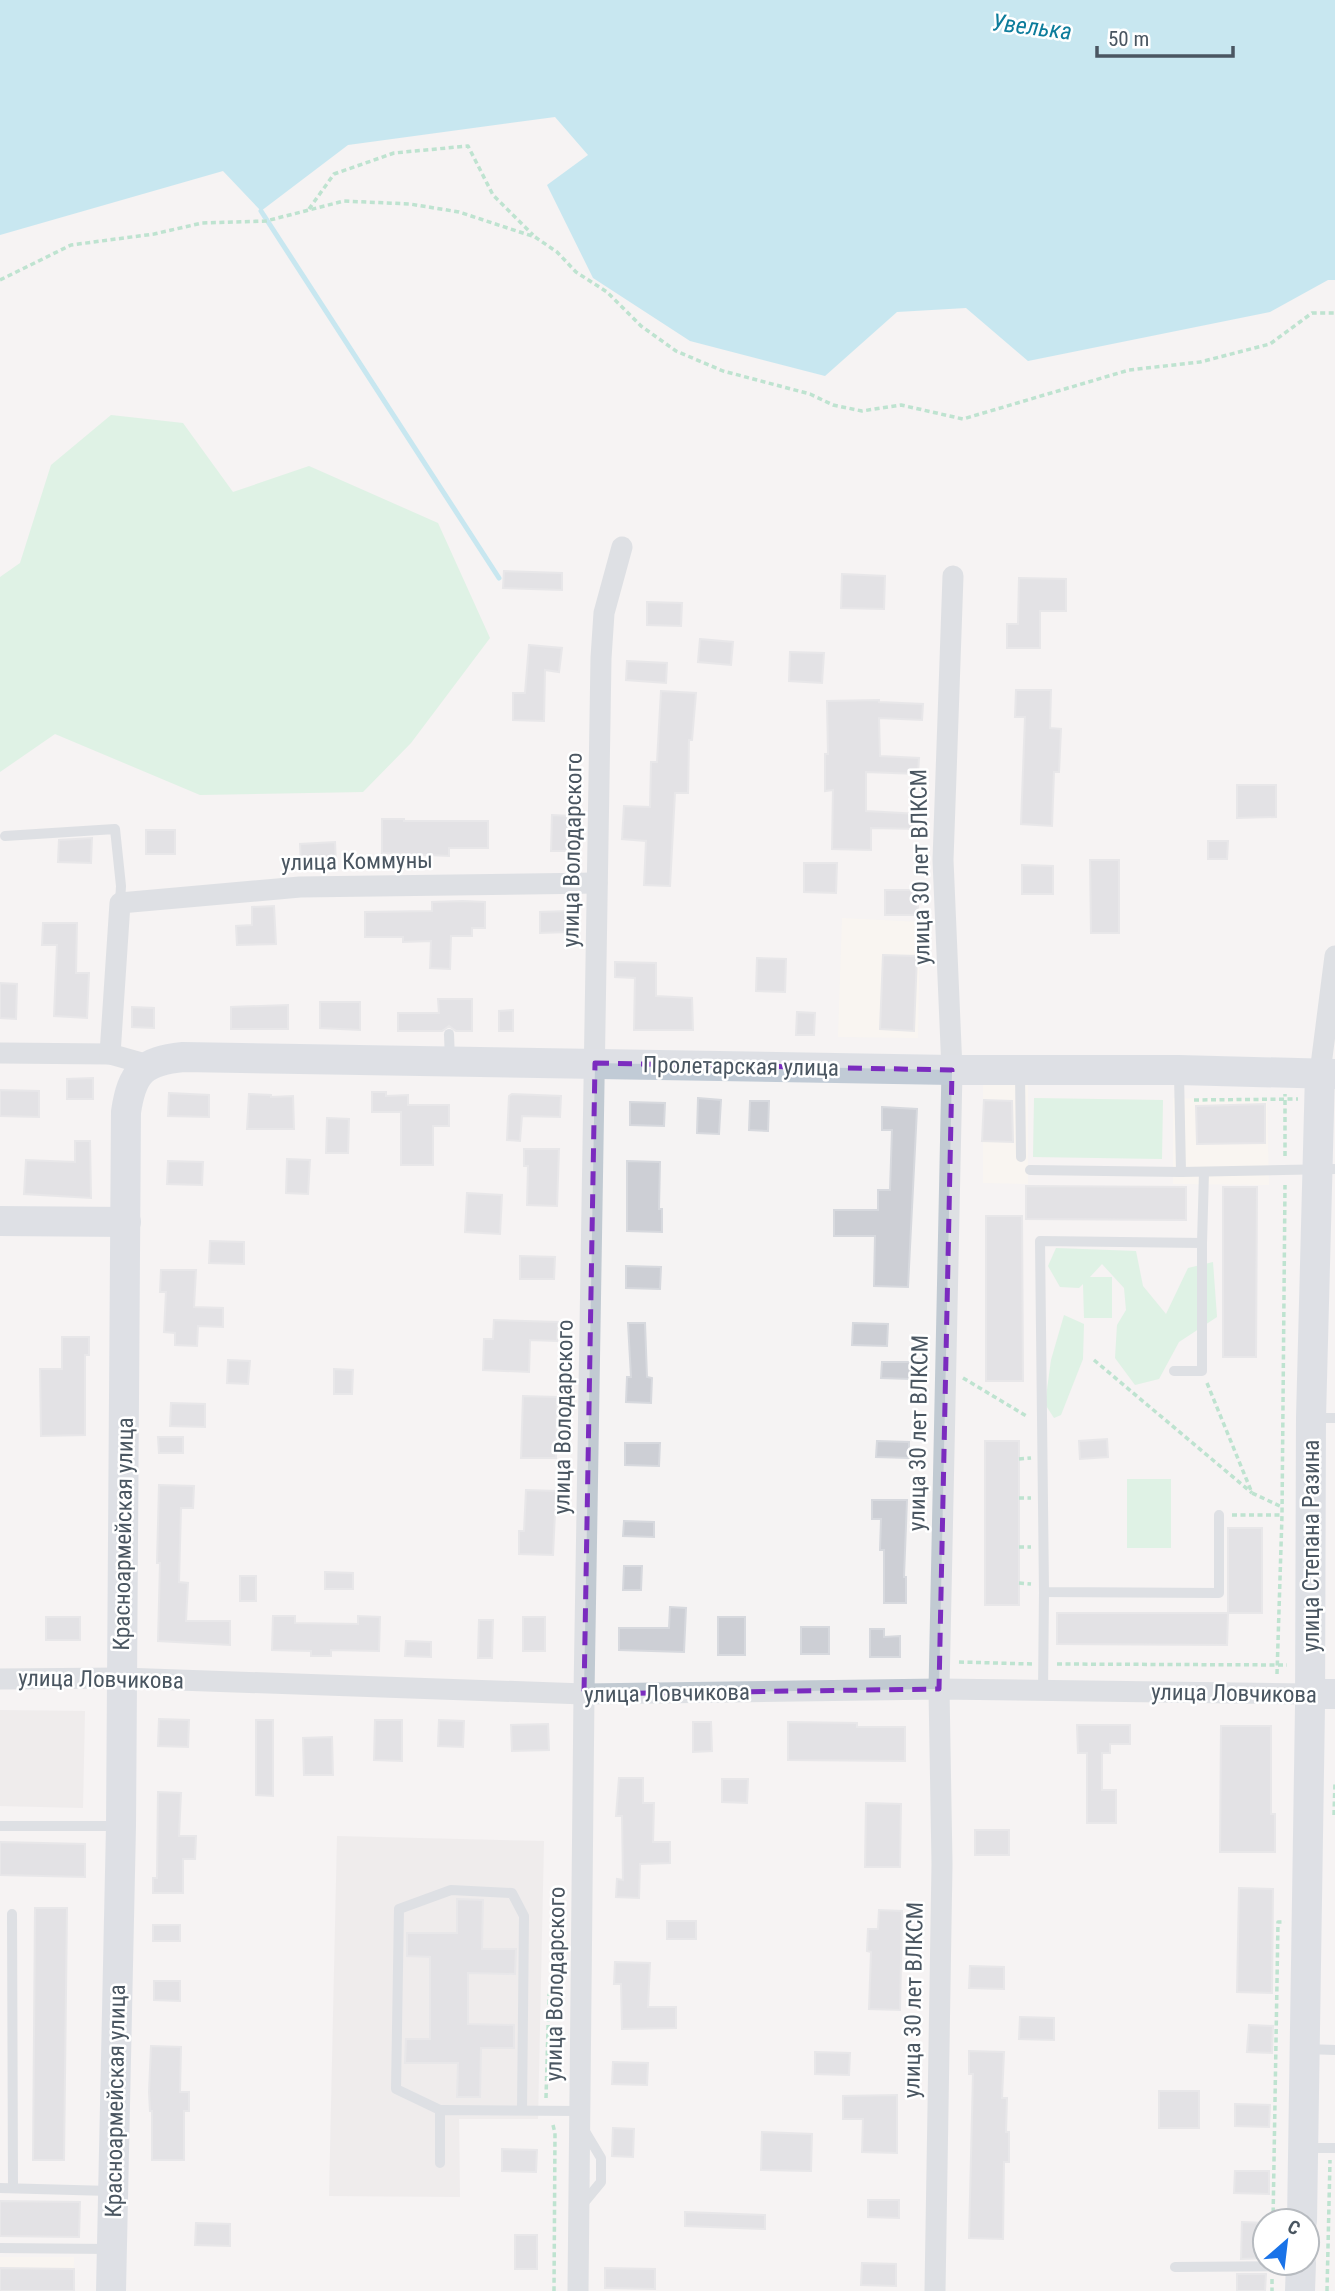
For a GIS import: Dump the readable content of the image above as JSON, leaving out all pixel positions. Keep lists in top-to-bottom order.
{
  "streets": {
    "street": [
      "улица Володарского",
      "улица Коммуны",
      "улица 30 лет ВЛКСМ",
      "Пролетарская улица",
      "Красноармейская улица",
      "улица Степана Разина",
      "улица Ловчикова"
    ]
  },
  "crossings": [
    ["улица Володарского", "улица Коммуны"],
    ["улица Володарского", "Пролетарская улица"],
    ["улица Володарского", "улица Ловчикова"],
    ["улица 30 лет ВЛКСМ", "Пролетарская улица"],
    ["улица 30 лет ВЛКСМ", "улица Ловчикова"],
    ["Пролетарская улица", "Красноармейская улица"],
    ["Пролетарская улица", "улица Степана Разина"],
    ["Красноармейская улица", "улица Ловчикова"],
    ["улица Степана Разина", "улица Ловчикова"]
  ],
  "water": ["Увелька"],
  "scale_bar": "50 m",
  "north": "top right"
}
